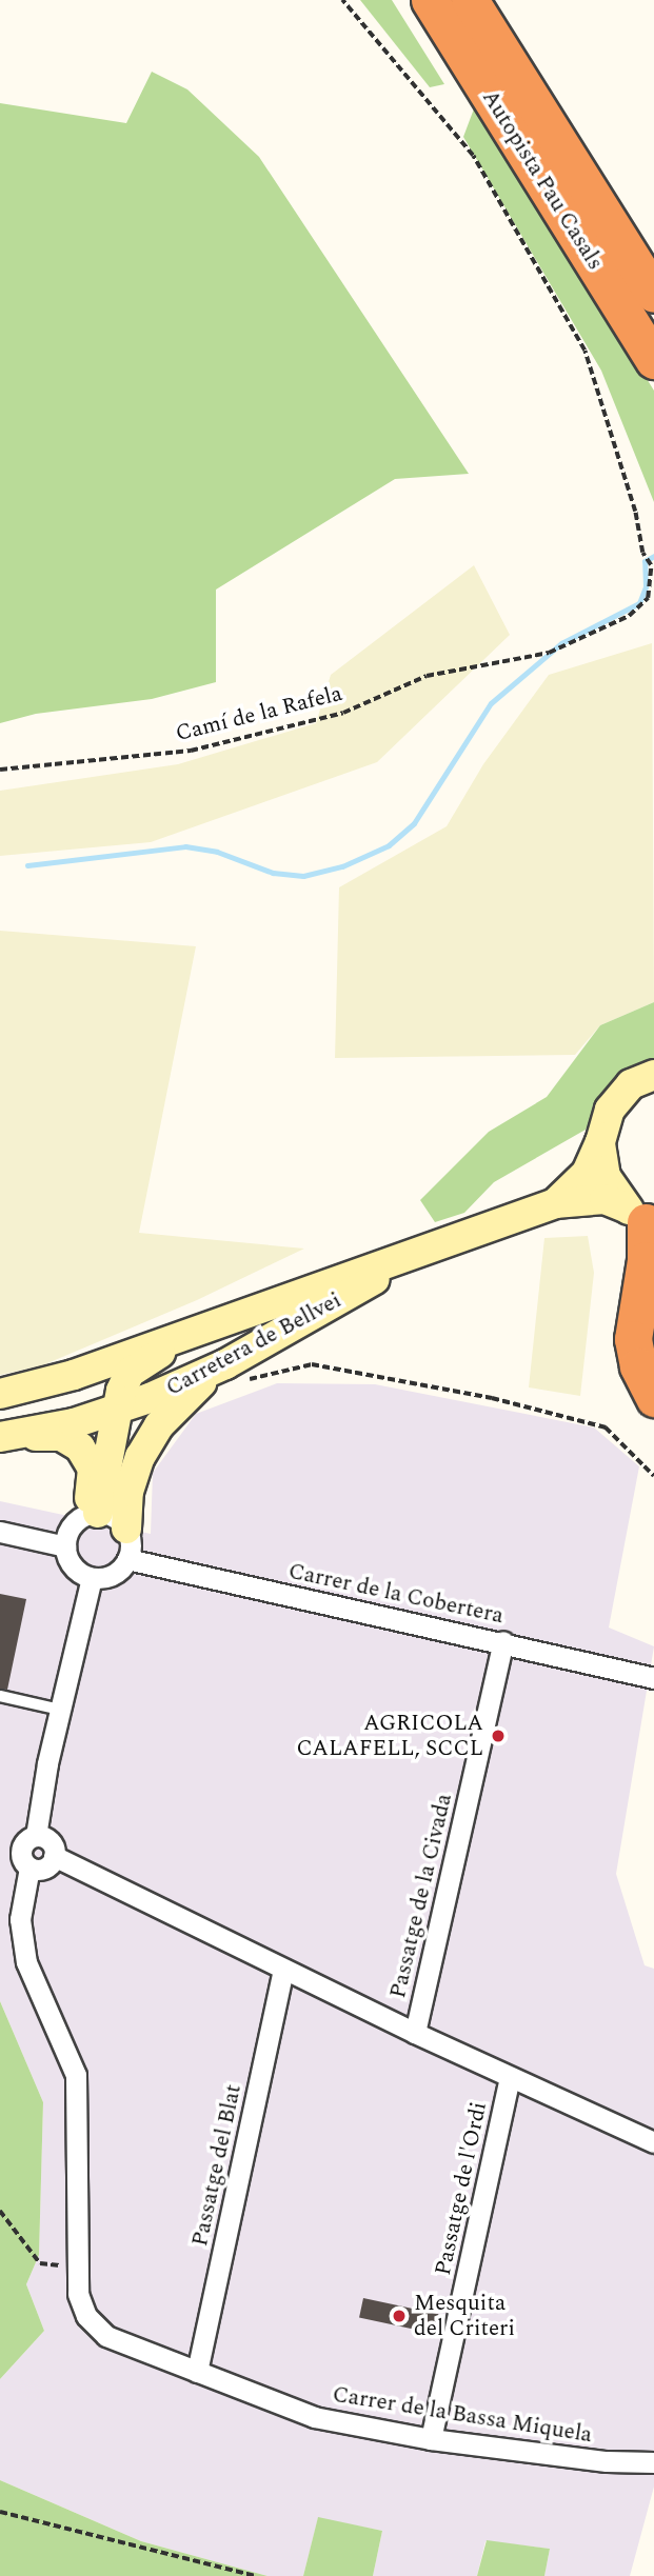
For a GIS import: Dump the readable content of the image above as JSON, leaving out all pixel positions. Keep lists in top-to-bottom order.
{
  "streets": {
    "highway": ["Autopista Pau Casals"],
    "main road": ["Carretera de Bellvei"],
    "street": [
      "Carrer de la Cobertera",
      "Passatge de la Civada",
      "Passatge del Blat",
      "Passatge de l'Ordi",
      "Carrer de la Bassa Miquela"
    ],
    "path": ["Camí de la Rafela"]
  },
  "crossings": [
    ["Carrer de la Cobertera", "Passatge de la Civada"],
    ["Passatge del Blat", "Carrer de la Bassa Miquela"],
    ["Passatge de l'Ordi", "Carrer de la Bassa Miquela"]
  ],
  "places": ["AGRICOLA CALAFELL, SCCL", "Mesquita del Criteri"]
}
